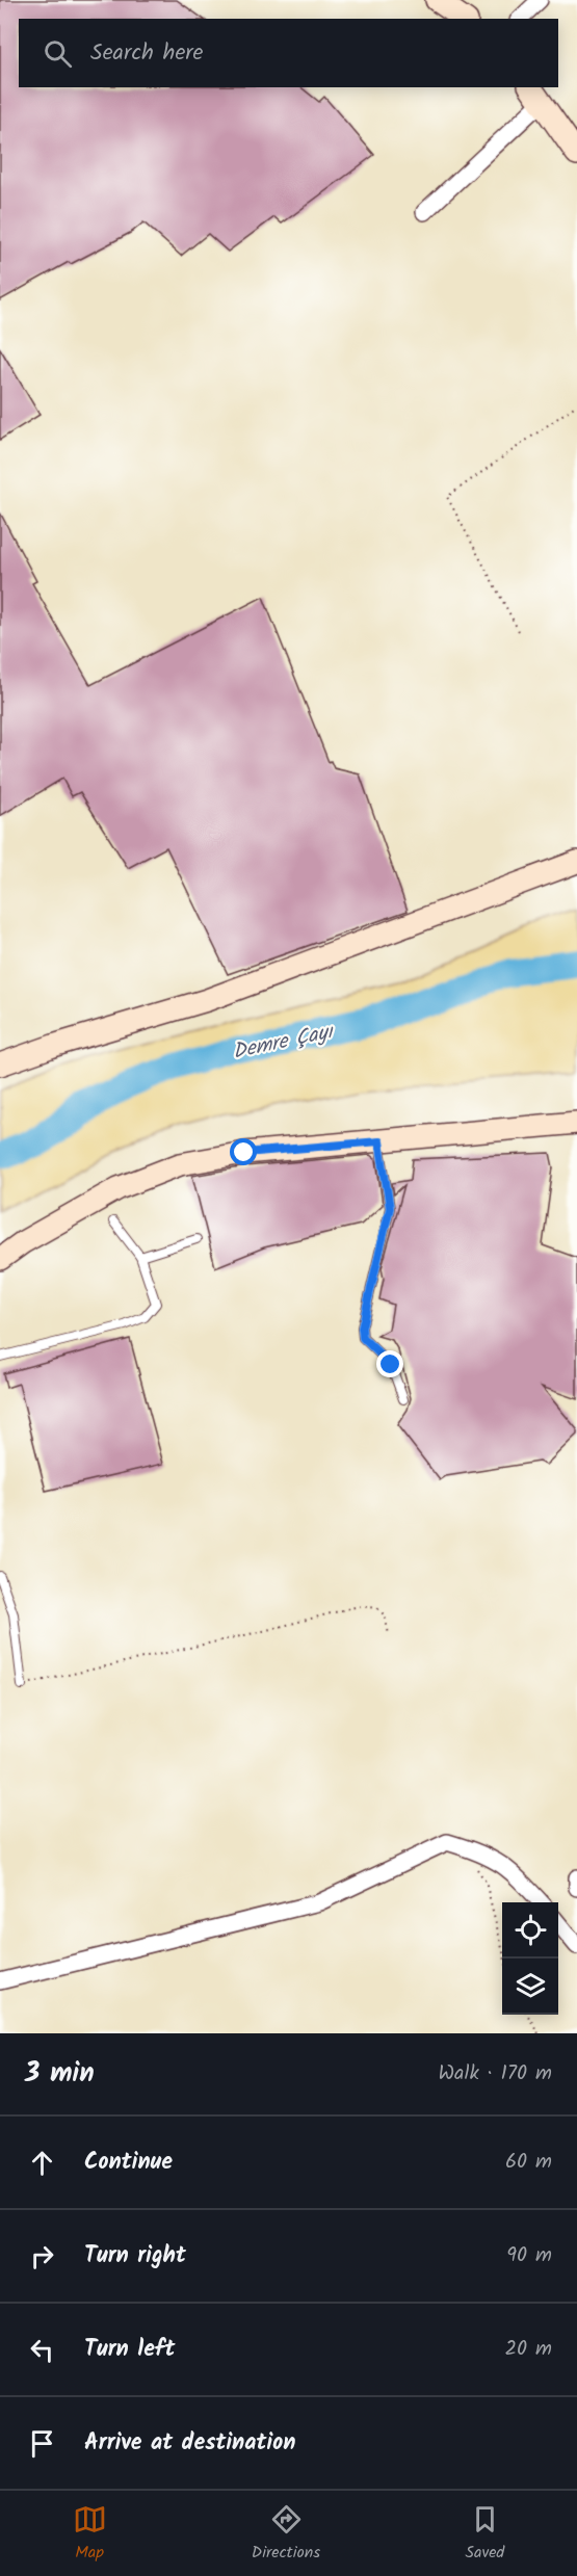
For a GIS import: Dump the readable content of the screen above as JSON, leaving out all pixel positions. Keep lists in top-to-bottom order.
{
  "water": ["Demre Çayı"],
  "page": {
    "search": "Search here",
    "heading": ["3 min", "Walk · 170 m"],
    "list": [
      ["Continue", "60 m"],
      ["Turn right", "90 m"],
      ["Turn left", "20 m"],
      "Arrive at destination"
    ],
    "nav": ["Map", "Directions", "Saved"]
  }
}
